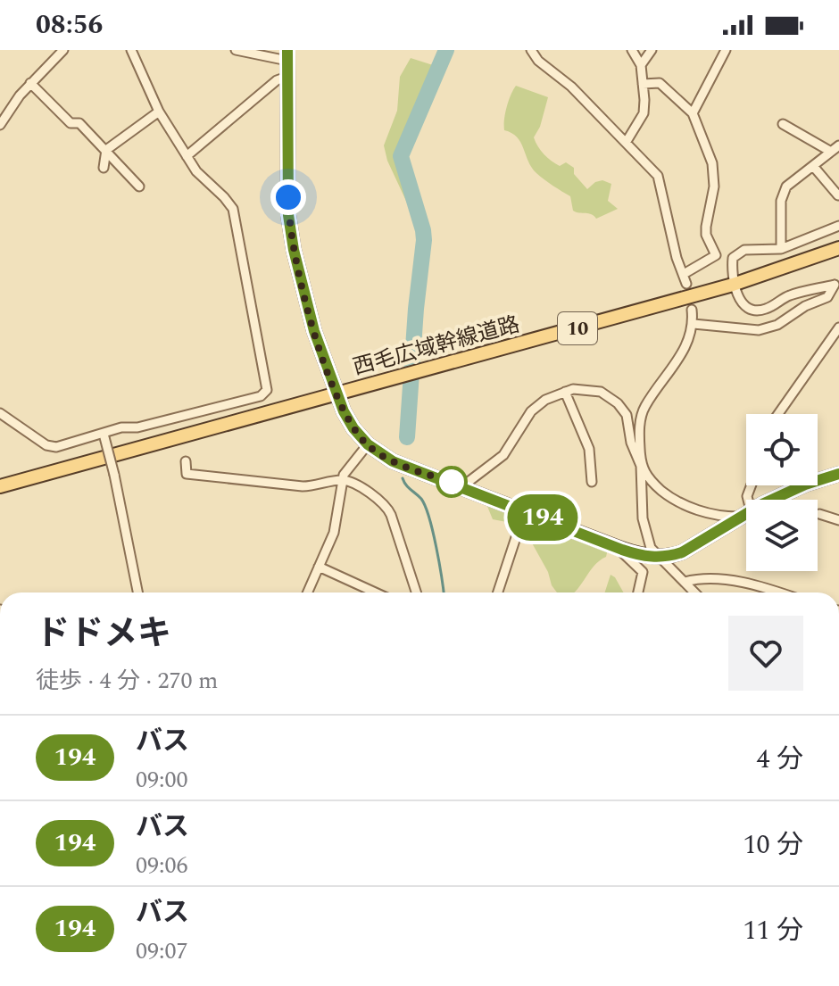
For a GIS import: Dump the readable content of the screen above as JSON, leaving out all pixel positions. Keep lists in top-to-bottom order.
{
  "streets": {
    "main road": ["10", "西毛広域幹線道路"]
  },
  "lines": ["bus line 194"],
  "page": {
    "status": "08:56",
    "on_map": "194",
    "heading": ["ドドメキ", "徒歩 · 4 分 · 270 m"],
    "list": [
      {
        "mark": "194",
        "name": "バス",
        "note": "09:00",
        "value": "4 分"
      },
      {
        "mark": "194",
        "name": "バス",
        "note": "09:06",
        "value": "10 分"
      },
      {
        "mark": "194",
        "name": "バス",
        "note": "09:07",
        "value": "11 分"
      }
    ]
  }
}
